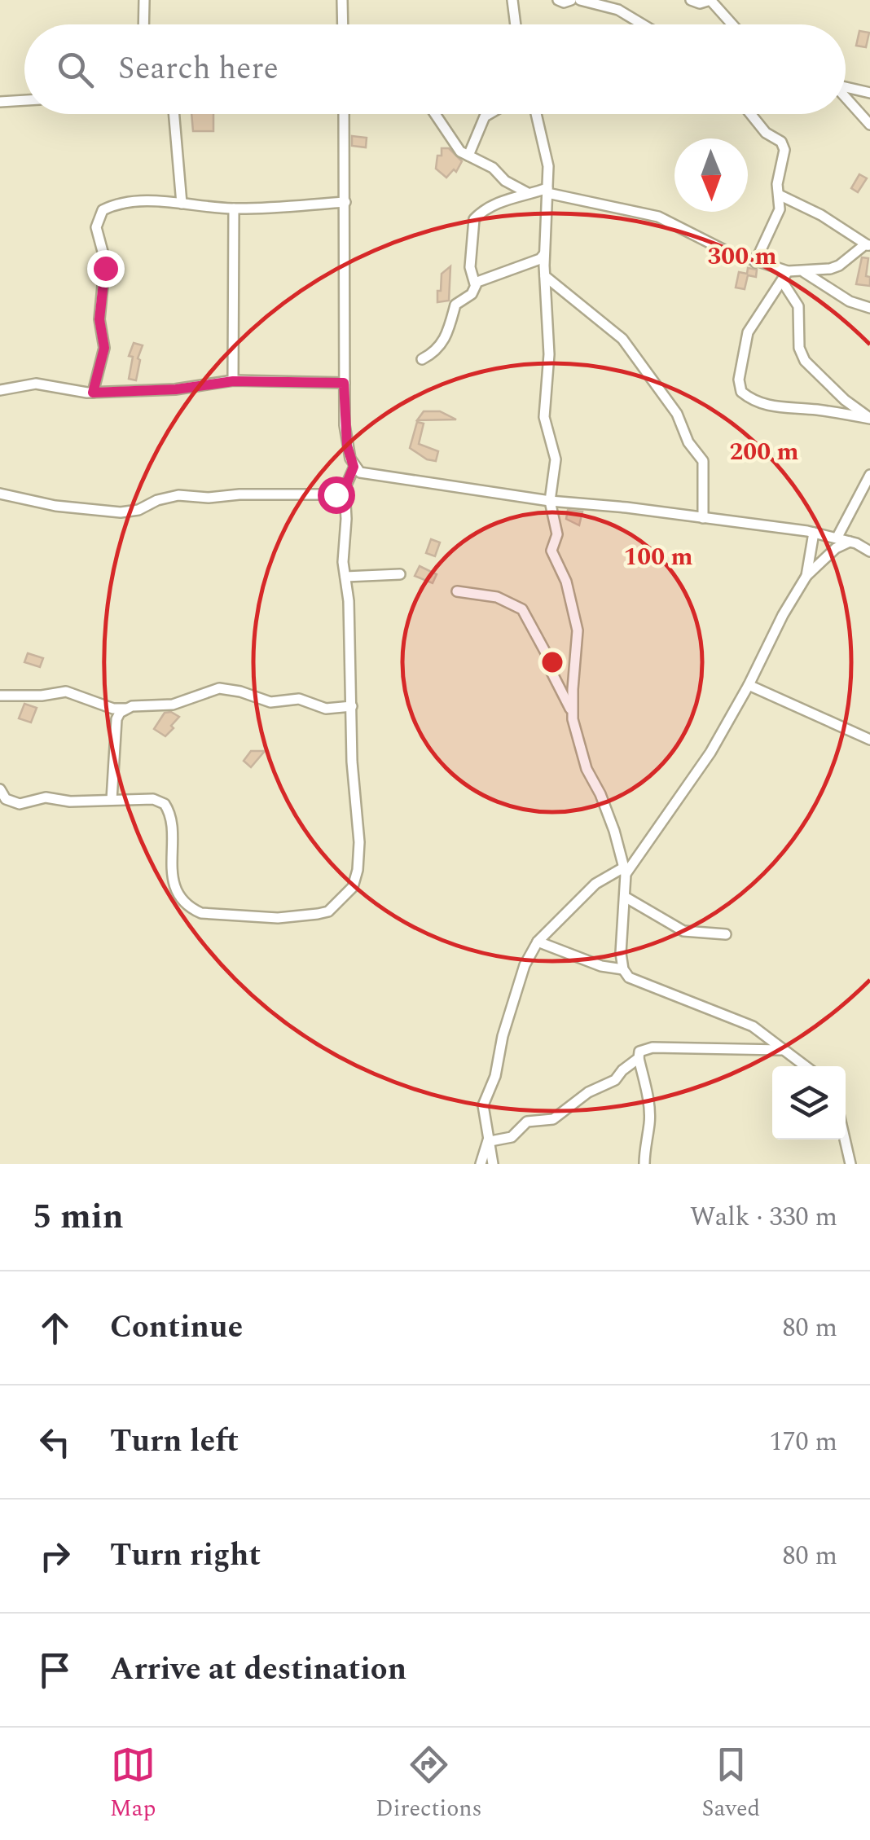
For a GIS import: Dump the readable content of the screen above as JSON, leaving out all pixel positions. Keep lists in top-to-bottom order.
{
  "north": "bottom",
  "page": {
    "search": "Search here",
    "heading": ["5 min", "Walk · 330 m"],
    "list": [
      ["Continue", "80 m"],
      ["Turn left", "170 m"],
      ["Turn right", "80 m"],
      "Arrive at destination"
    ],
    "nav": ["Map", "Directions", "Saved"]
  },
  "rings": ["300 m", "200 m", "100 m"]
}
